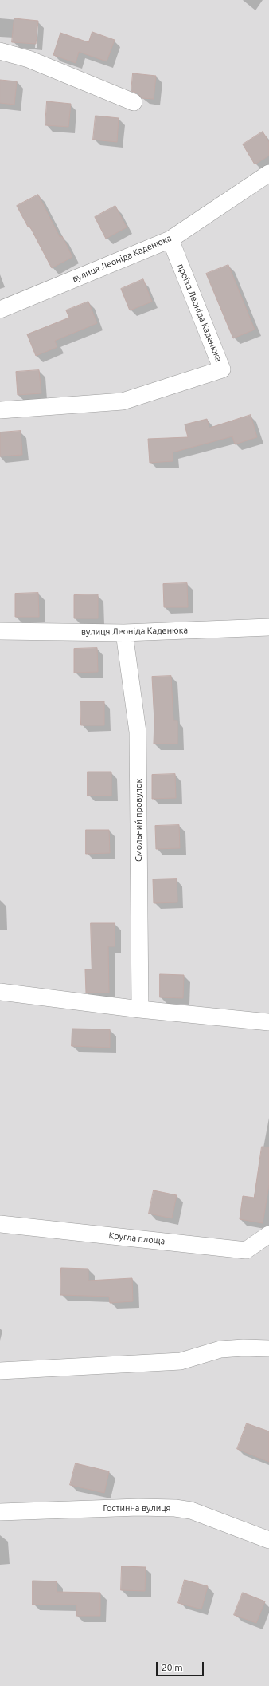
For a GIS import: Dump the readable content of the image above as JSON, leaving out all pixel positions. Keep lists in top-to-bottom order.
{
  "streets": {
    "street": [
      "вулиця Леоніда Каденюка",
      "проїзд Леоніда Каденюка",
      "Смольний провулок",
      "Кругла площа",
      "Гостинна вулиця"
    ]
  },
  "crossings": [
    ["вулиця Леоніда Каденюка", "проїзд Леоніда Каденюка"],
    ["вулиця Леоніда Каденюка", "Смольний провулок"]
  ],
  "scale_bar": "20 m"
}
